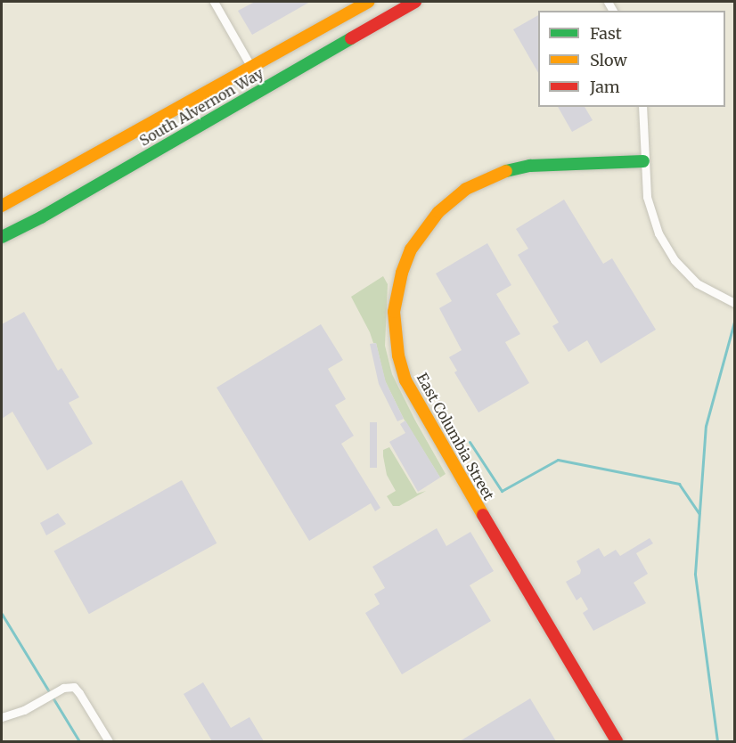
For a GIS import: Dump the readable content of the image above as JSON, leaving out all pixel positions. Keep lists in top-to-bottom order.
{
  "streets": {
    "main road": ["South Alvernon Way", "East Columbia Street"]
  },
  "legend": ["Fast", "Slow", "Jam"]
}
